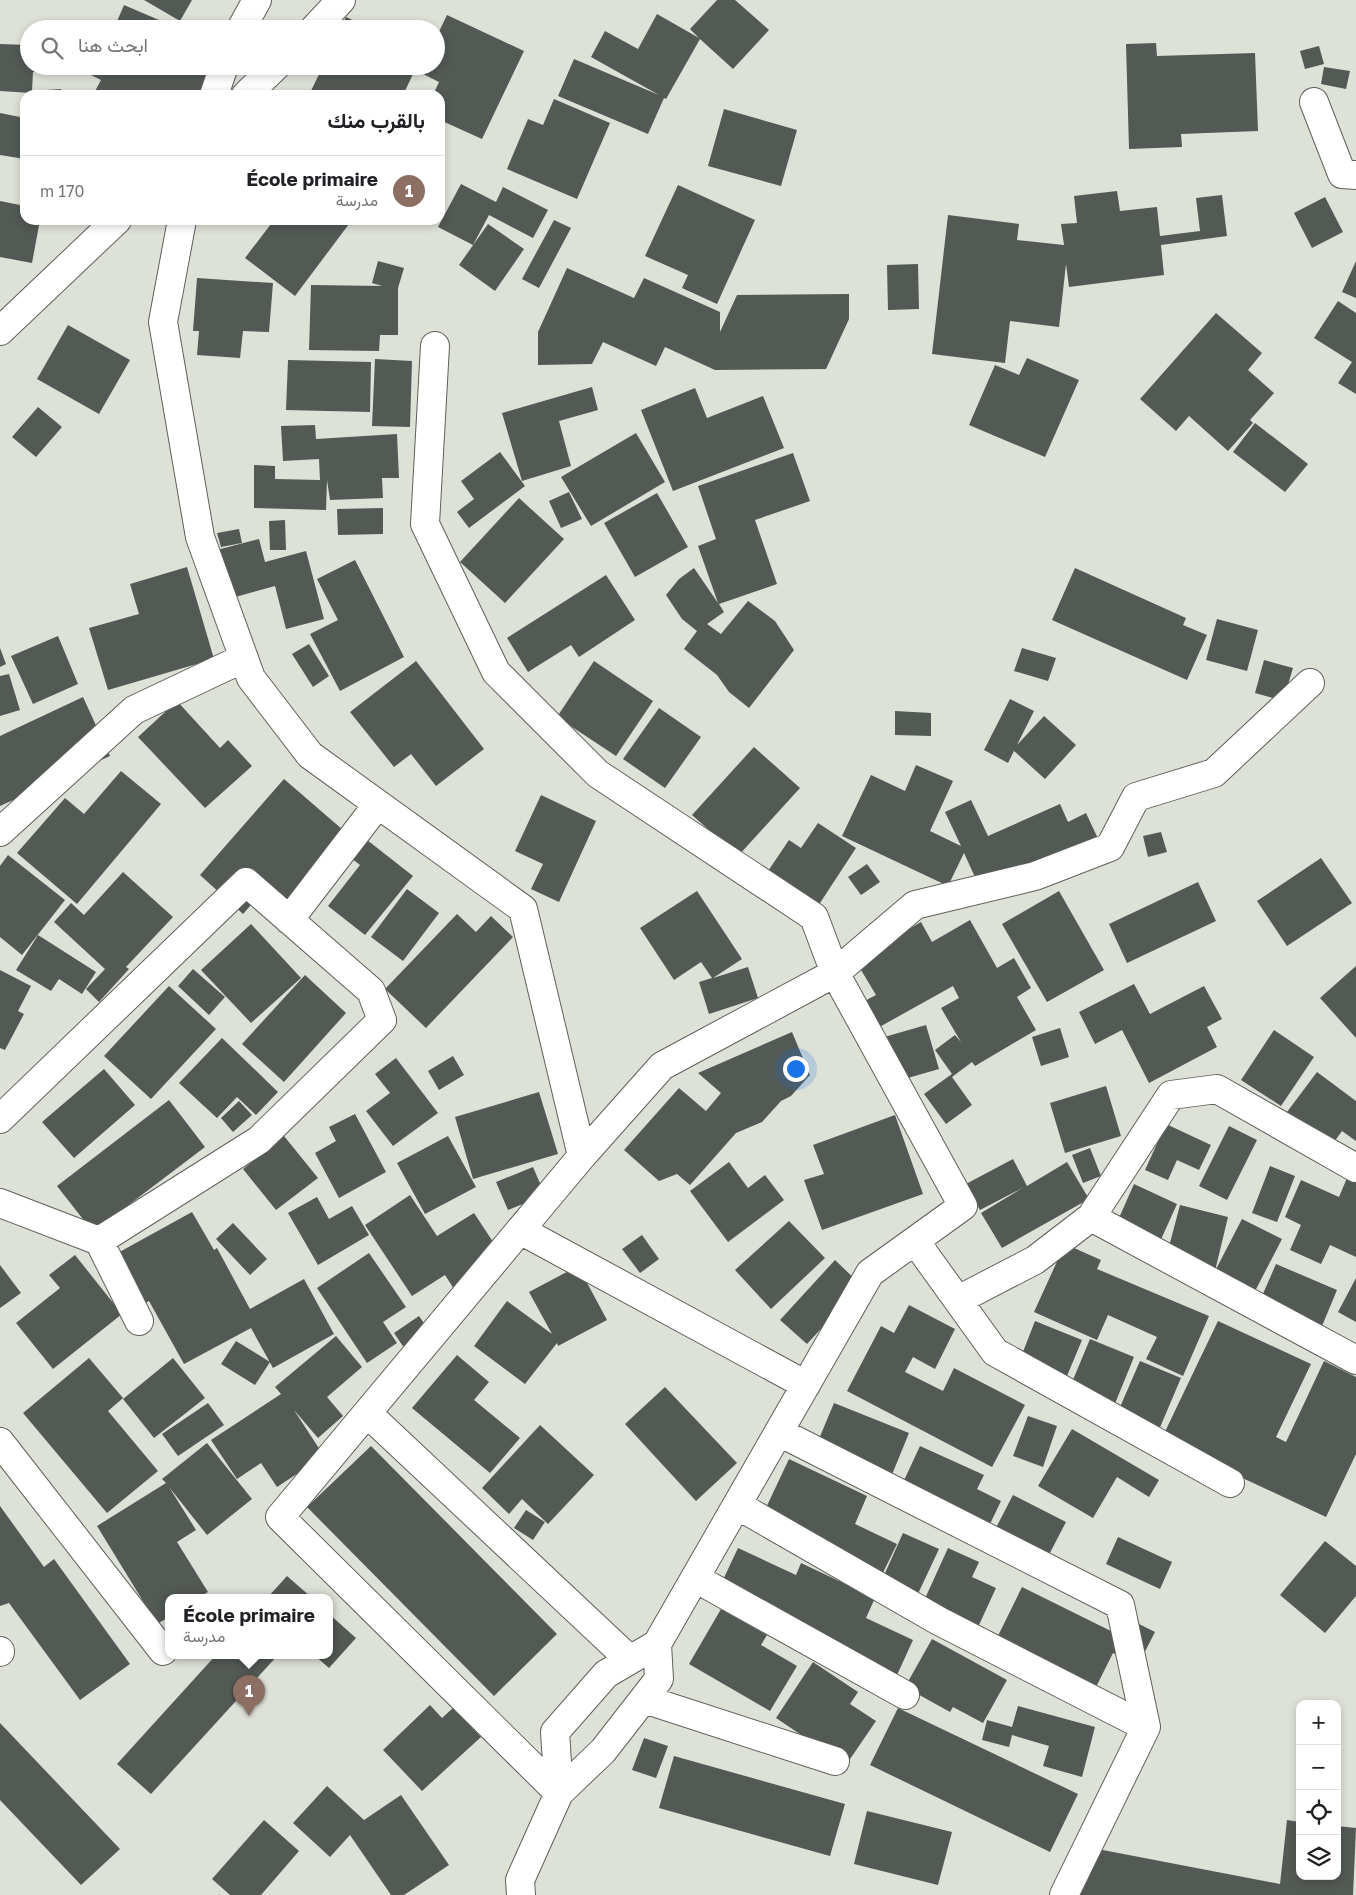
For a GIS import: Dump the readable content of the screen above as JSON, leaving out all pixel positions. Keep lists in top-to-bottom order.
{
  "page": {
    "search": "ابحث هنا",
    "heading": "بالقرب منك",
    "list": [
      {
        "mark": "1",
        "name": "École primaire",
        "note": "مدرسة",
        "value": "170 m"
      }
    ],
    "popup": ["École primaire", "مدرسة"],
    "pins": "1",
    "map_buttons": ["+", "−"]
  }
}
